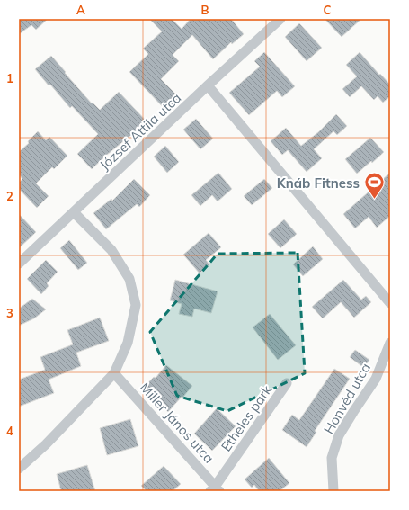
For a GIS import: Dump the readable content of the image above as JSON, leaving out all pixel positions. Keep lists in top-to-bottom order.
{
  "streets": {
    "street": [
      "József Attila utca",
      "Honvéd utca",
      "Etheles park",
      "Miller János utca"
    ]
  },
  "crossings": [
    ["Etheles park", "Miller János utca"]
  ],
  "places": {
    "sports": ["Knáb Fitness"]
  },
  "grid": {
    "columns": ["A", "B", "C"],
    "rows": [
      "1",
      "2",
      "3",
      "4"
    ]
  }
}
